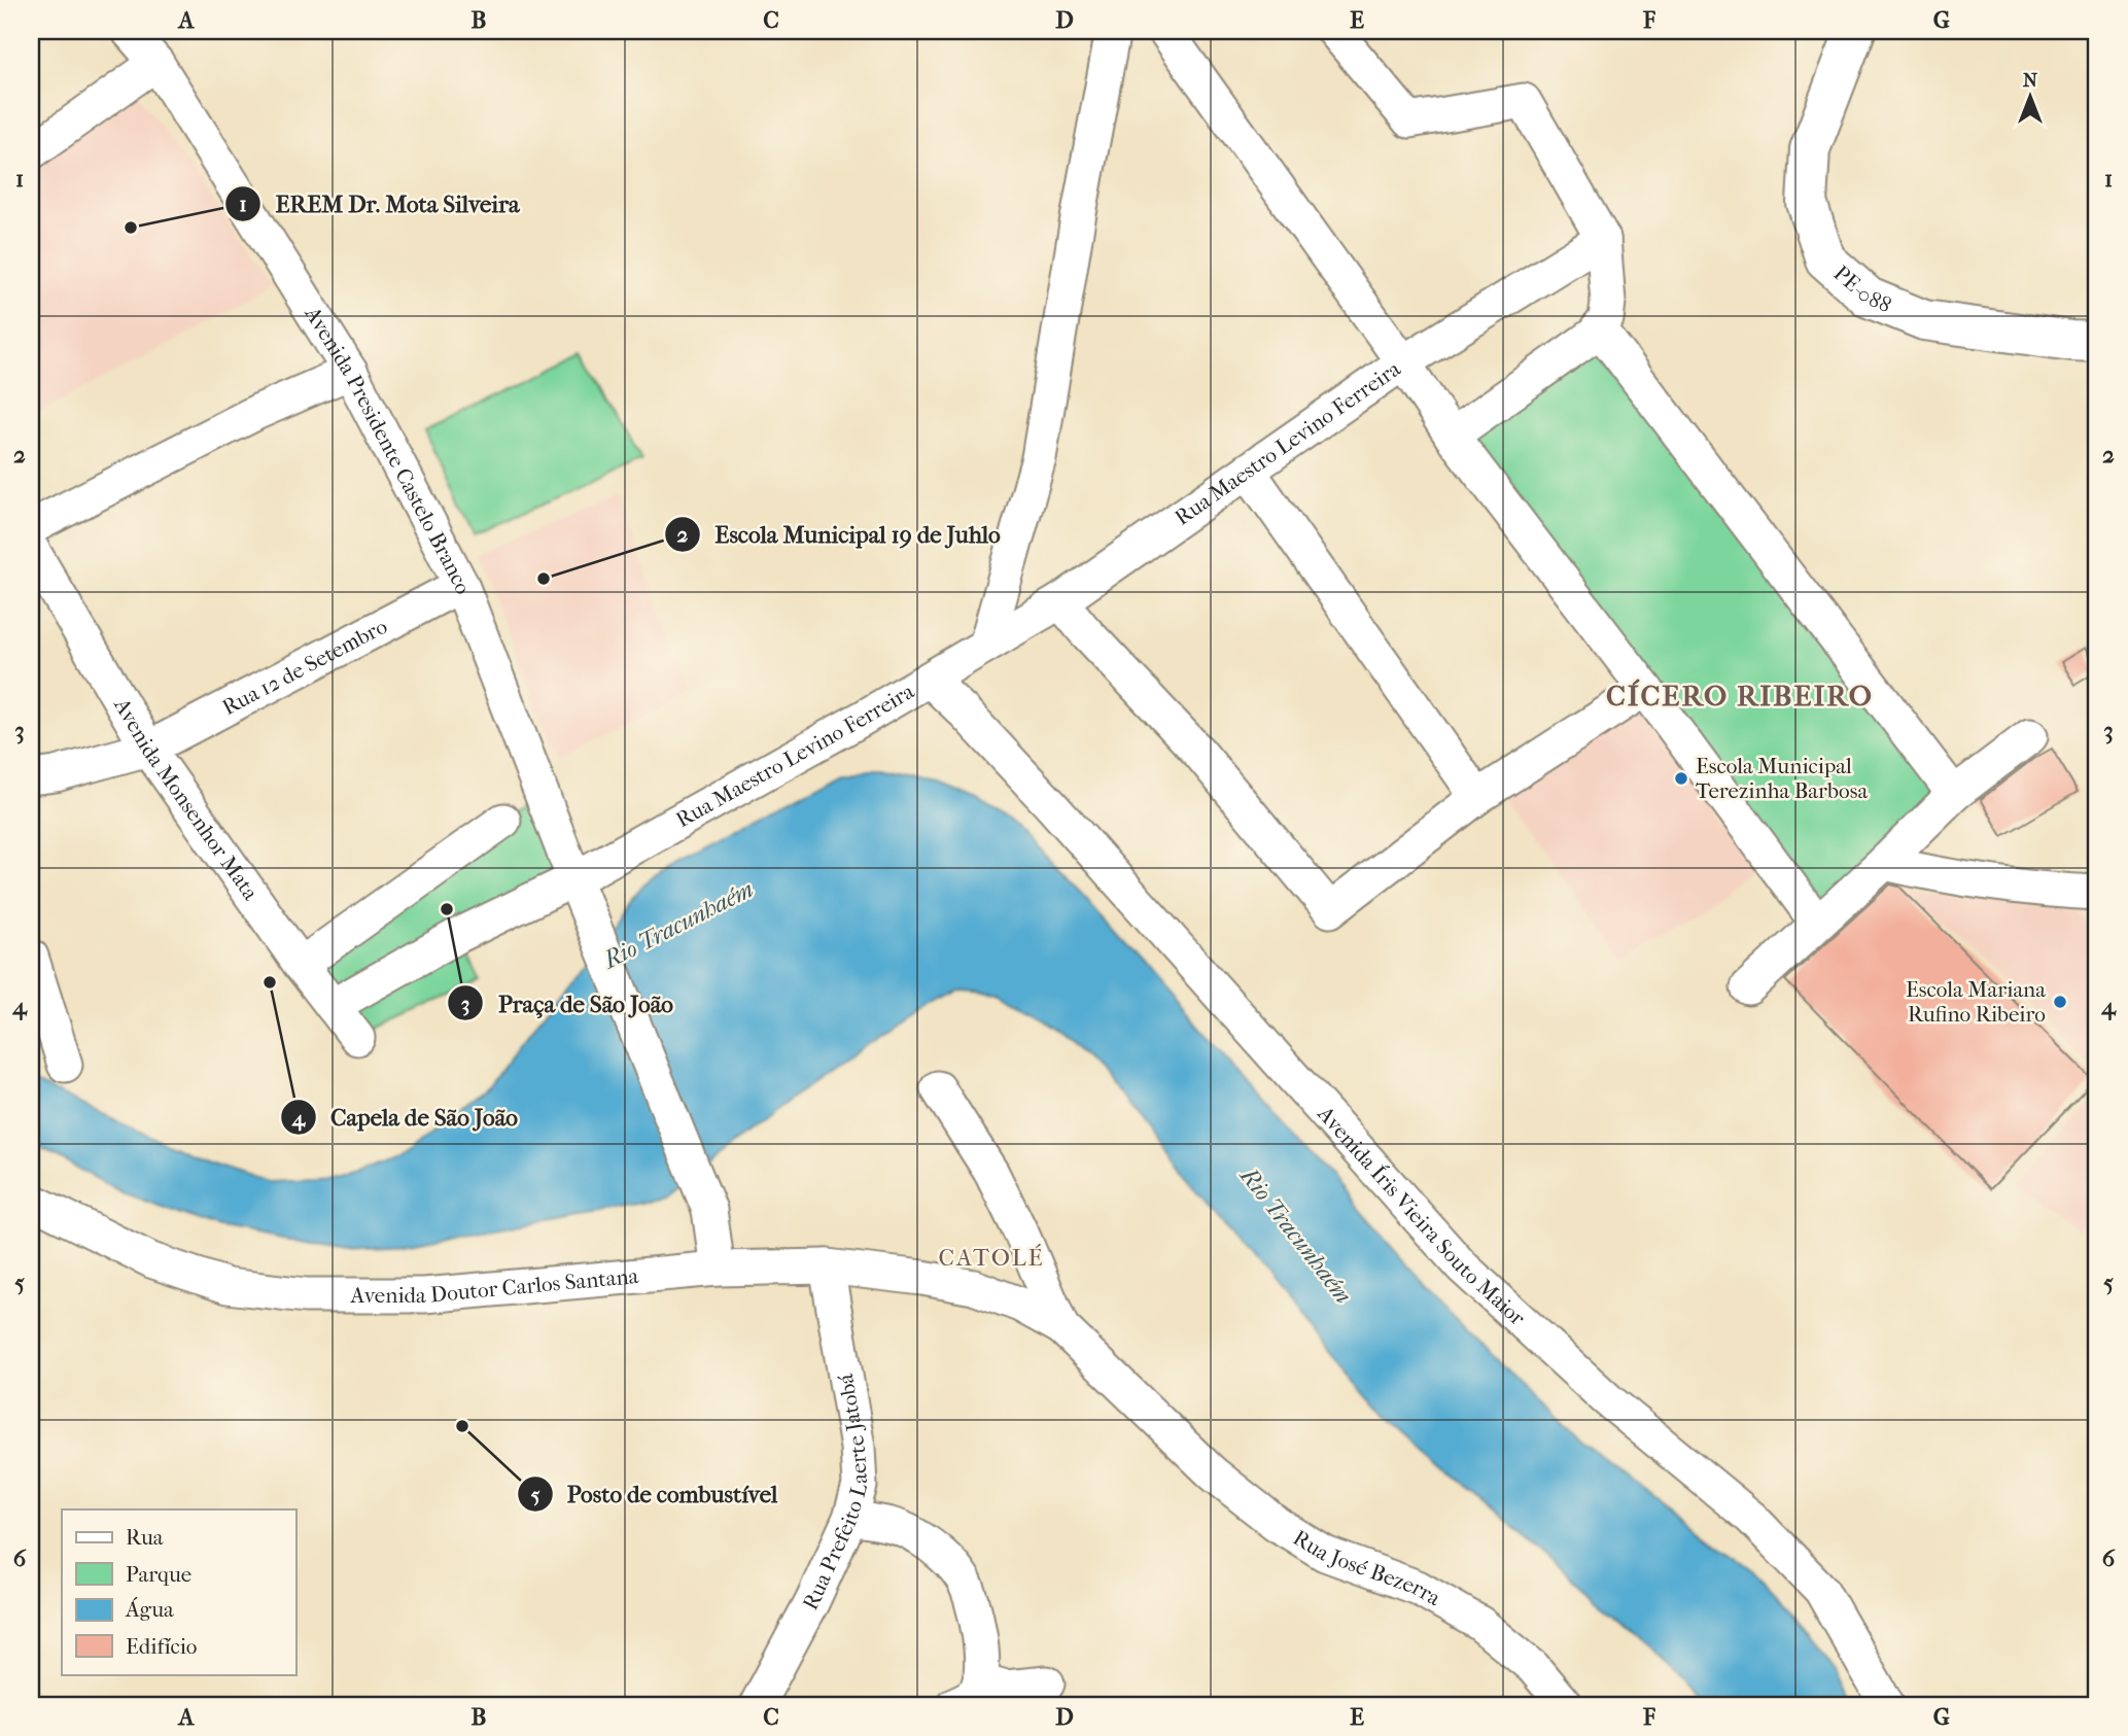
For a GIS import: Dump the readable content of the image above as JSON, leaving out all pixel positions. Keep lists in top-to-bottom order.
{
  "streets": {
    "main road": ["PE-088"],
    "street": [
      "Rua Maestro Levino Ferreira",
      "Avenida Presidente Castelo Branco",
      "Rua 12 de Setembro",
      "Avenida Monsenhor Mata",
      "Avenida Íris Vieira Souto Maior",
      "Avenida Doutor Carlos Santana",
      "Rua Prefeito Laerte Jatobá",
      "Rua José Bezerra"
    ]
  },
  "crossings": [
    ["Rua Maestro Levino Ferreira", "Avenida Presidente Castelo Branco"],
    ["Rua Maestro Levino Ferreira", "Avenida Monsenhor Mata"],
    ["Rua Maestro Levino Ferreira", "Avenida Íris Vieira Souto Maior"],
    ["Avenida Presidente Castelo Branco", "Rua 12 de Setembro"],
    ["Avenida Presidente Castelo Branco", "Avenida Doutor Carlos Santana"],
    ["Rua 12 de Setembro", "Avenida Monsenhor Mata"],
    ["Avenida Doutor Carlos Santana", "Rua Prefeito Laerte Jatobá"],
    ["Avenida Doutor Carlos Santana", "Rua José Bezerra"]
  ],
  "districts": ["CÍCERO RIBEIRO", "CATOLÉ"],
  "water": ["Rio Tracunhaém"],
  "places": [
    "EREM Dr. Mota Silveira",
    "Escola Municipal 19 de Juhlo",
    "Escola Municipal Terezinha Barbosa",
    "Praça de São João",
    "Capela de São João",
    "Escola Mariana Rufino Ribeiro",
    "Posto de combustível"
  ],
  "legend": [
    "Rua",
    "Parque",
    "Água",
    "Edifício"
  ],
  "north": "top",
  "grid": {
    "columns": [
      "A",
      "B",
      "C",
      "D",
      "E",
      "F",
      "G"
    ],
    "rows": [
      "1",
      "2",
      "3",
      "4",
      "5",
      "6"
    ]
  }
}
